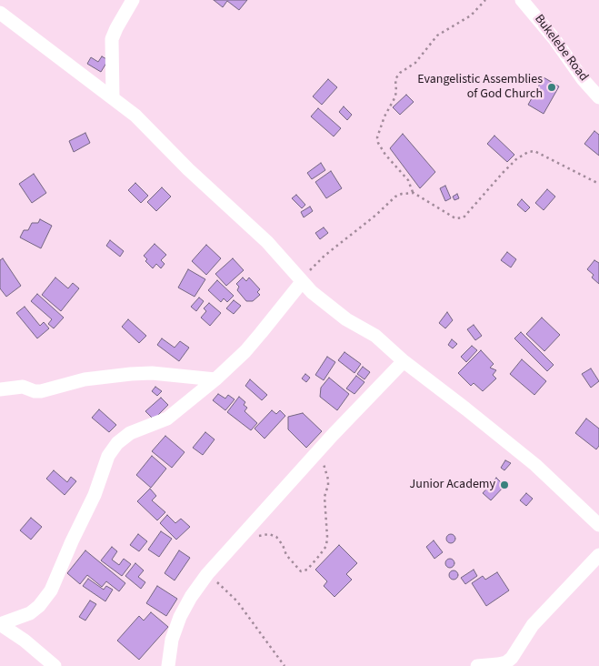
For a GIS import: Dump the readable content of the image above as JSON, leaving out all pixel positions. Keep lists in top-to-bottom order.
{
  "streets": {
    "street": ["Bukelebe Road"]
  },
  "places": ["Evangelistic Assemblies of God Church", "Junior Academy"]
}
